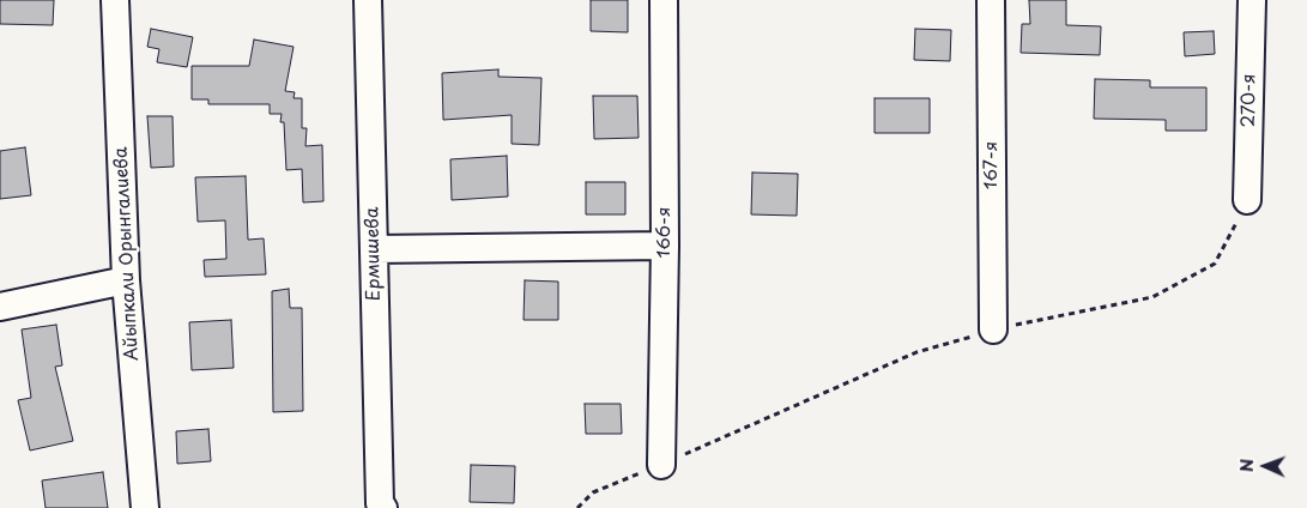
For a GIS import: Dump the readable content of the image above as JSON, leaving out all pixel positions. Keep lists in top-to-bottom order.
{
  "streets": {
    "street": [
      "270-я",
      "167-я",
      "166-я",
      "Айыпкали Орынгалиева",
      "Ермишева"
    ]
  },
  "north": "left"
}
